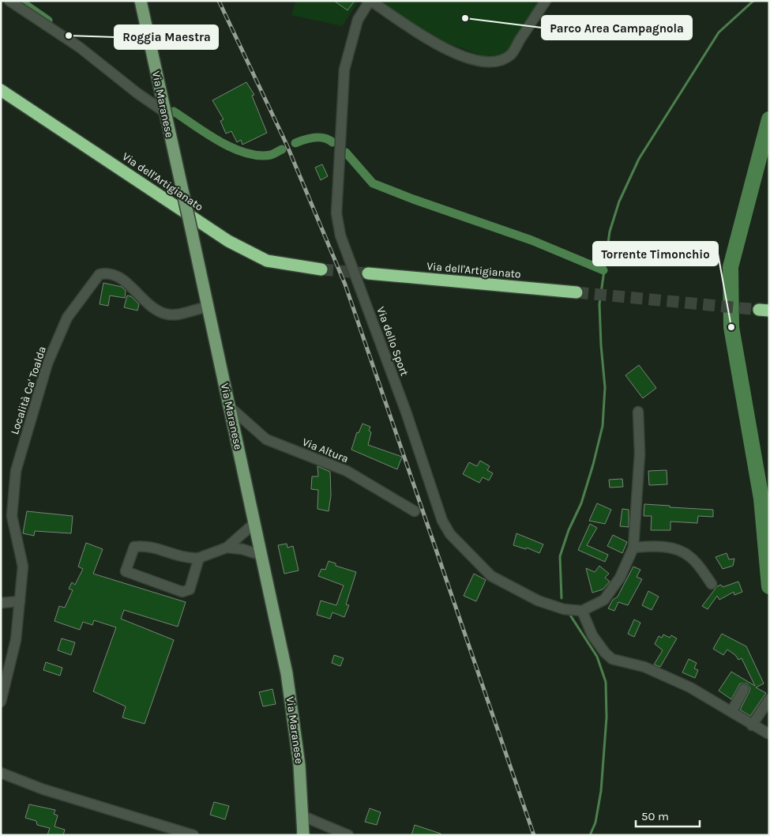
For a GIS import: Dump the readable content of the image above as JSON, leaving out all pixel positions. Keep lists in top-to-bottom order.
{
  "streets": {
    "highway": ["Via dell'Artigianato"],
    "main road": ["Via Maranese"],
    "street": ["Via dello Sport", "Località Ca' Toalda", "Via Altura"]
  },
  "crossings": [
    ["Via Maranese", "Località Ca' Toalda"],
    ["Via Maranese", "Via Altura"]
  ],
  "places": ["Parco Area Campagnola", "Roggia Maestra", "Torrente Timonchio"],
  "scale_bar": "50 m"
}
